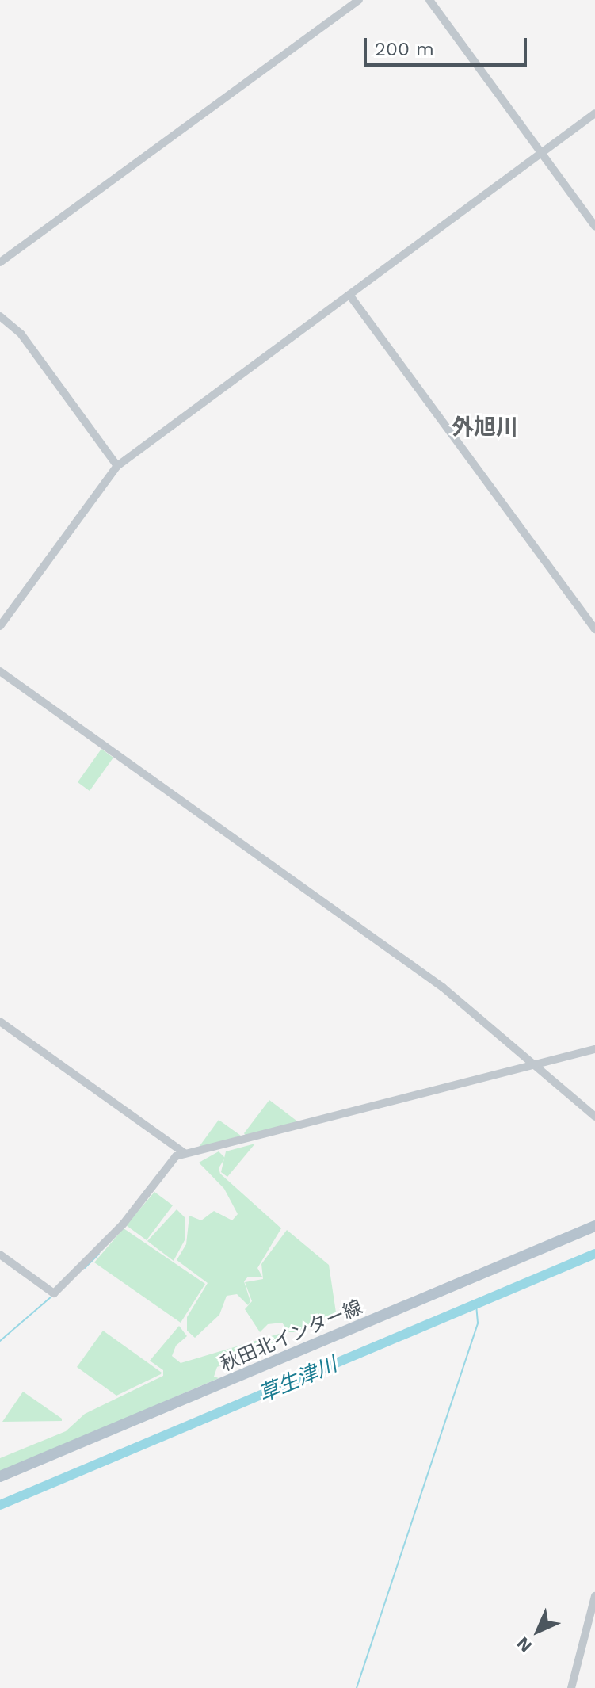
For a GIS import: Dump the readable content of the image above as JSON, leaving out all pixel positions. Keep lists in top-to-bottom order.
{
  "streets": {
    "main road": ["秋田北インター線"]
  },
  "districts": ["外旭川"],
  "water": ["草生津川"],
  "scale_bar": "200 m",
  "north": "bottom left"
}
